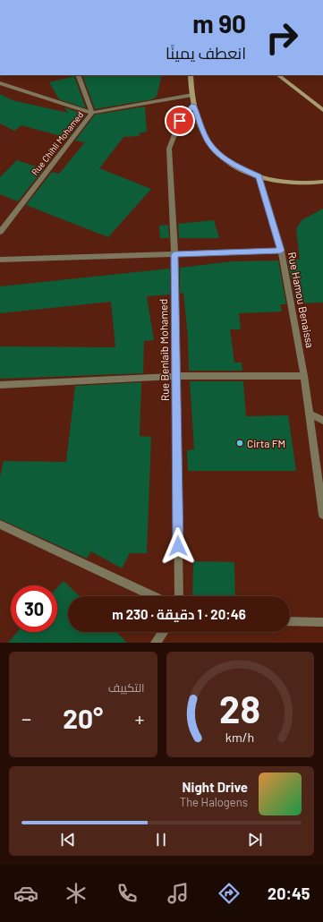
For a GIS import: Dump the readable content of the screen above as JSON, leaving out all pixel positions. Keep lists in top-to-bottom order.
{
  "streets": {
    "street": ["Rue Chihli Mohamed", "Rue Hamou Benaissa", "Rue Benlaib Mohamed"]
  },
  "places": ["Cirta FM"],
  "page": {
    "turn": ["90 m", "انعطف يمينًا"],
    "limit": "30",
    "trip": "20:46 · 1 دقيقة · 230 m",
    "tile": "التكييف",
    "heat": ["−", "20°", "+"],
    "song": ["Night Drive", "The Halogens"],
    "tabs": "20:45",
    "gauge": ["28", "km/h"]
  }
}
